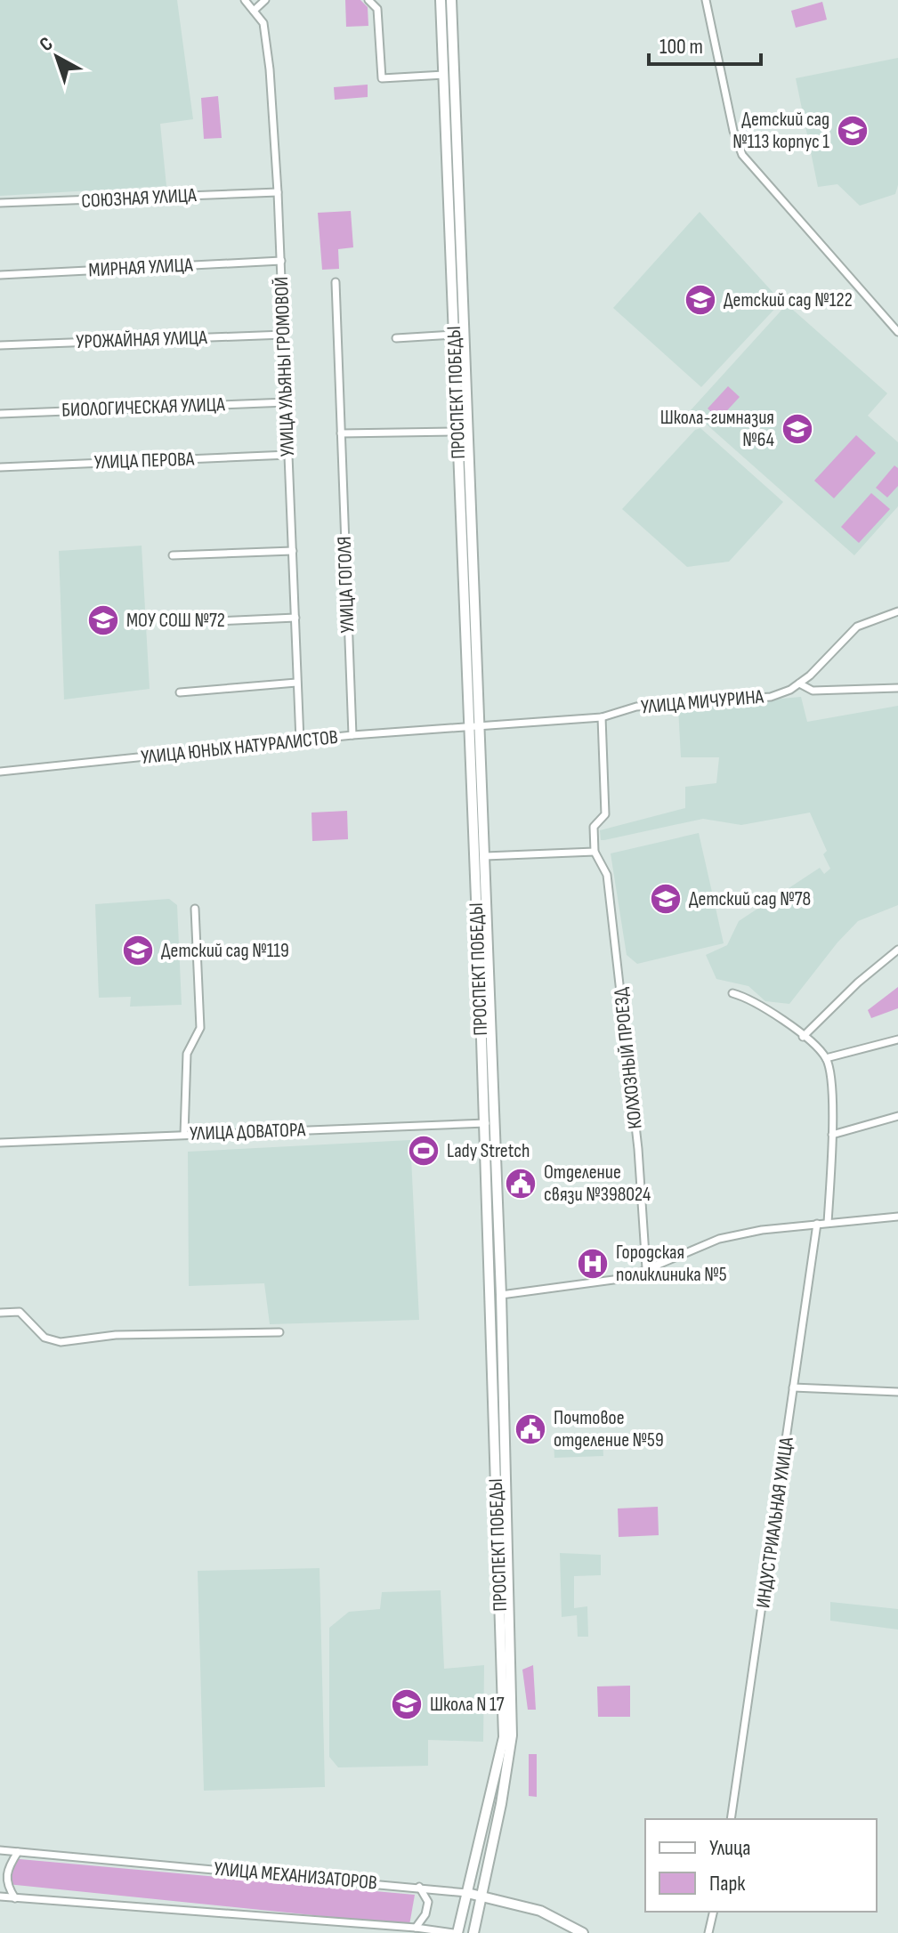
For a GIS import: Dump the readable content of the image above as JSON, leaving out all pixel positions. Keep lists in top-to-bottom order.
{
  "streets": {
    "main road": ["ПРОСПЕКТ ПОБЕДЫ", "УЛИЦА МЕХАНИЗАТОРОВ"],
    "street": [
      "СОЮЗНАЯ УЛИЦА",
      "МИРНАЯ УЛИЦА",
      "УРОЖАЙНАЯ УЛИЦА",
      "УЛИЦА УЛЬЯНЫ ГРОМОВОЙ",
      "БИОЛОГИЧЕСКАЯ УЛИЦА",
      "УЛИЦА ПЕРОВА",
      "УЛИЦА ГОГОЛЯ",
      "УЛИЦА МИЧУРИНА",
      "УЛИЦА ЮНЫХ НАТУРАЛИСТОВ",
      "КОЛХОЗНЫЙ ПРОЕЗД",
      "УЛИЦА ДОВАТОРА",
      "ИНДУСТРИАЛЬНАЯ УЛИЦА"
    ]
  },
  "crossings": [
    ["СОЮЗНАЯ УЛИЦА", "УЛИЦА УЛЬЯНЫ ГРОМОВОЙ"],
    ["МИРНАЯ УЛИЦА", "УЛИЦА УЛЬЯНЫ ГРОМОВОЙ"],
    ["УРОЖАЙНАЯ УЛИЦА", "УЛИЦА УЛЬЯНЫ ГРОМОВОЙ"],
    ["УЛИЦА УЛЬЯНЫ ГРОМОВОЙ", "БИОЛОГИЧЕСКАЯ УЛИЦА"],
    ["УЛИЦА УЛЬЯНЫ ГРОМОВОЙ", "УЛИЦА ПЕРОВА"],
    ["УЛИЦА УЛЬЯНЫ ГРОМОВОЙ", "УЛИЦА ЮНЫХ НАТУРАЛИСТОВ"],
    ["ПРОСПЕКТ ПОБЕДЫ", "УЛИЦА МИЧУРИНА"],
    ["ПРОСПЕКТ ПОБЕДЫ", "УЛИЦА ЮНЫХ НАТУРАЛИСТОВ"],
    ["ПРОСПЕКТ ПОБЕДЫ", "УЛИЦА ДОВАТОРА"],
    ["ПРОСПЕКТ ПОБЕДЫ", "УЛИЦА МЕХАНИЗАТОРОВ"],
    ["УЛИЦА ГОГОЛЯ", "УЛИЦА ЮНЫХ НАТУРАЛИСТОВ"],
    ["УЛИЦА МИЧУРИНА", "УЛИЦА ЮНЫХ НАТУРАЛИСТОВ"]
  ],
  "places": {
    "school or university": [
      "Детский сад №113 корпус 1",
      "Детский сад №122",
      "Школа-гимназия №64",
      "МОУ СОШ №72",
      "Детский сад №78",
      "Детский сад №119",
      "Школа N 17"
    ],
    "sports": ["Lady Stretch"],
    "public building": ["Отделение связи №398024", "Почтовое отделение №59"],
    "hospital": ["Городская поликлиника №5"]
  },
  "legend": ["Улица", "Парк"],
  "scale_bar": "100 m",
  "north": "top left"
}
